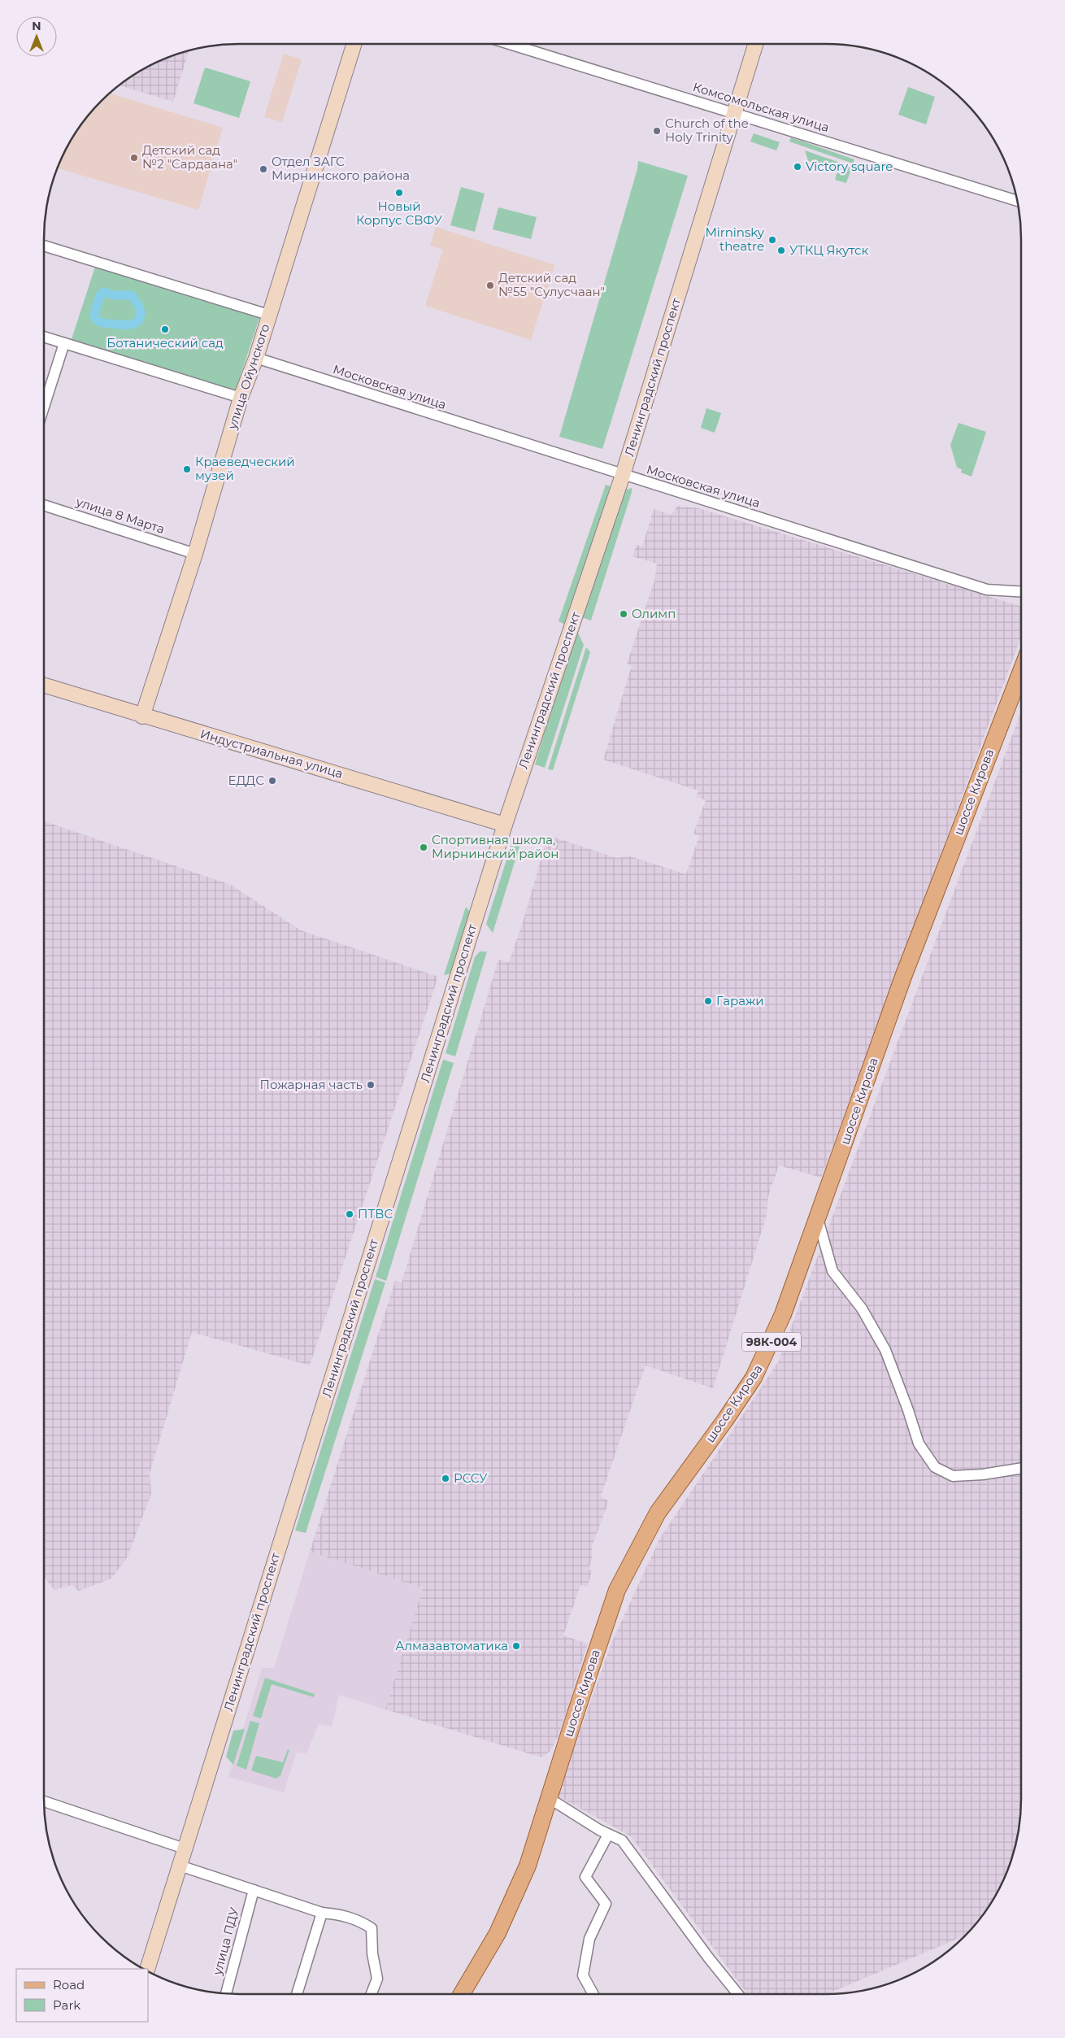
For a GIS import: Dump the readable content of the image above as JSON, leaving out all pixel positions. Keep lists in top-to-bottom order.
{
  "streets": {
    "main road": [
      "улица Ойунского",
      "Ленинградский проспект",
      "Индустриальная улица",
      "шоссе Кирова",
      "98К-004"
    ],
    "street": [
      "Комсомольская улица",
      "Московская улица",
      "улица 8 Марта",
      "улица ПДУ"
    ]
  },
  "crossings": [
    ["Комсомольская улица", "Ленинградский проспект"],
    ["улица Ойунского", "Московская улица"],
    ["улица Ойунского", "улица 8 Марта"],
    ["улица Ойунского", "Индустриальная улица"],
    ["Ленинградский проспект", "Московская улица"],
    ["Ленинградский проспект", "Индустриальная улица"]
  ],
  "places": [
    "Church of the Holy Trinity",
    "Детский сад №2 \"Сардаана\"",
    "Victory square",
    "Отдел ЗАГС Мирнинского района",
    "Новый Корпус СВФУ",
    "Mirninsky theatre",
    "УТКЦ Якутск",
    "Детский сад №55 \"Сулусчаан\"",
    "Ботанический сад",
    "Краеведческий музей",
    "Олимп",
    "ЕДДС",
    "Спортивная школа, Мирнинский район",
    "Гаражи",
    "Пожарная часть",
    "ПТВС",
    "РССУ",
    "Алмазавтоматика"
  ],
  "legend": ["Road", "Park"],
  "north": "top"
}
